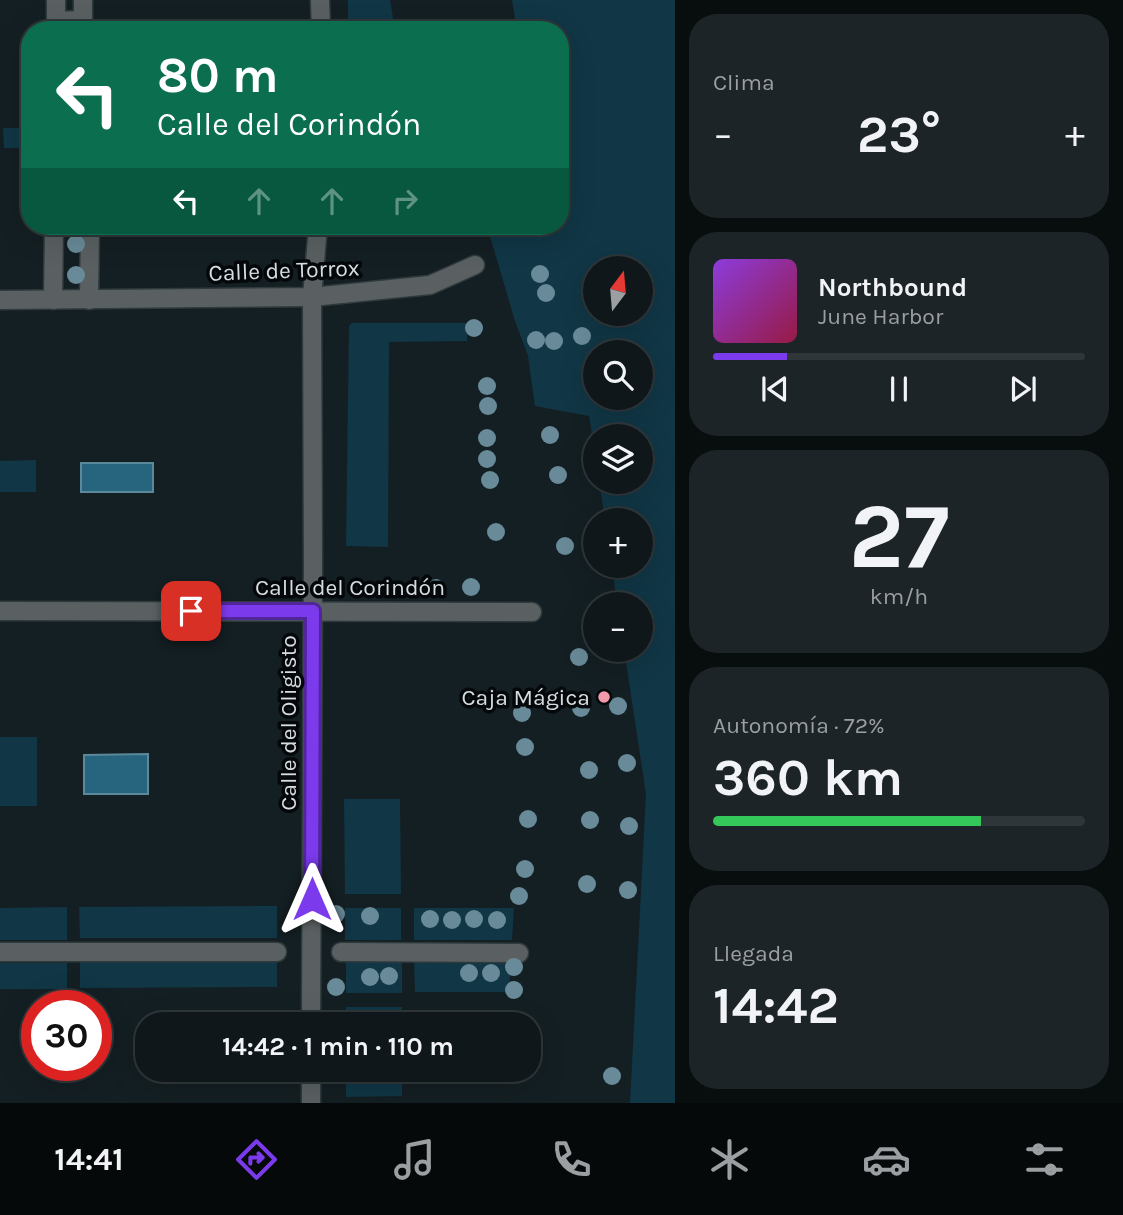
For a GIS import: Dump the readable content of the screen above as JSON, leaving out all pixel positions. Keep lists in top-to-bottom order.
{
  "streets": {
    "street": ["Calle de Torrox", "Calle del Corindón", "Calle del Oligisto"]
  },
  "crossings": [
    ["Calle de Torrox", "Calle del Oligisto"],
    ["Calle del Corindón", "Calle del Oligisto"]
  ],
  "places": ["Caja Mágica"],
  "north": "top",
  "page": {
    "tile": [
      "Clima",
      ["27", "km/h"],
      ["Autonomía · 72%", "360 km"],
      ["Llegada", "14:42"]
    ],
    "turn": ["80 m", "Calle del Corindón"],
    "heat": ["−", "23°", "+"],
    "map_buttons": ["+", "−"],
    "song": ["Northbound", "June Harbor"],
    "limit": "30",
    "trip": "14:42 · 1 min · 110 m",
    "tabs": "14:41"
  }
}
